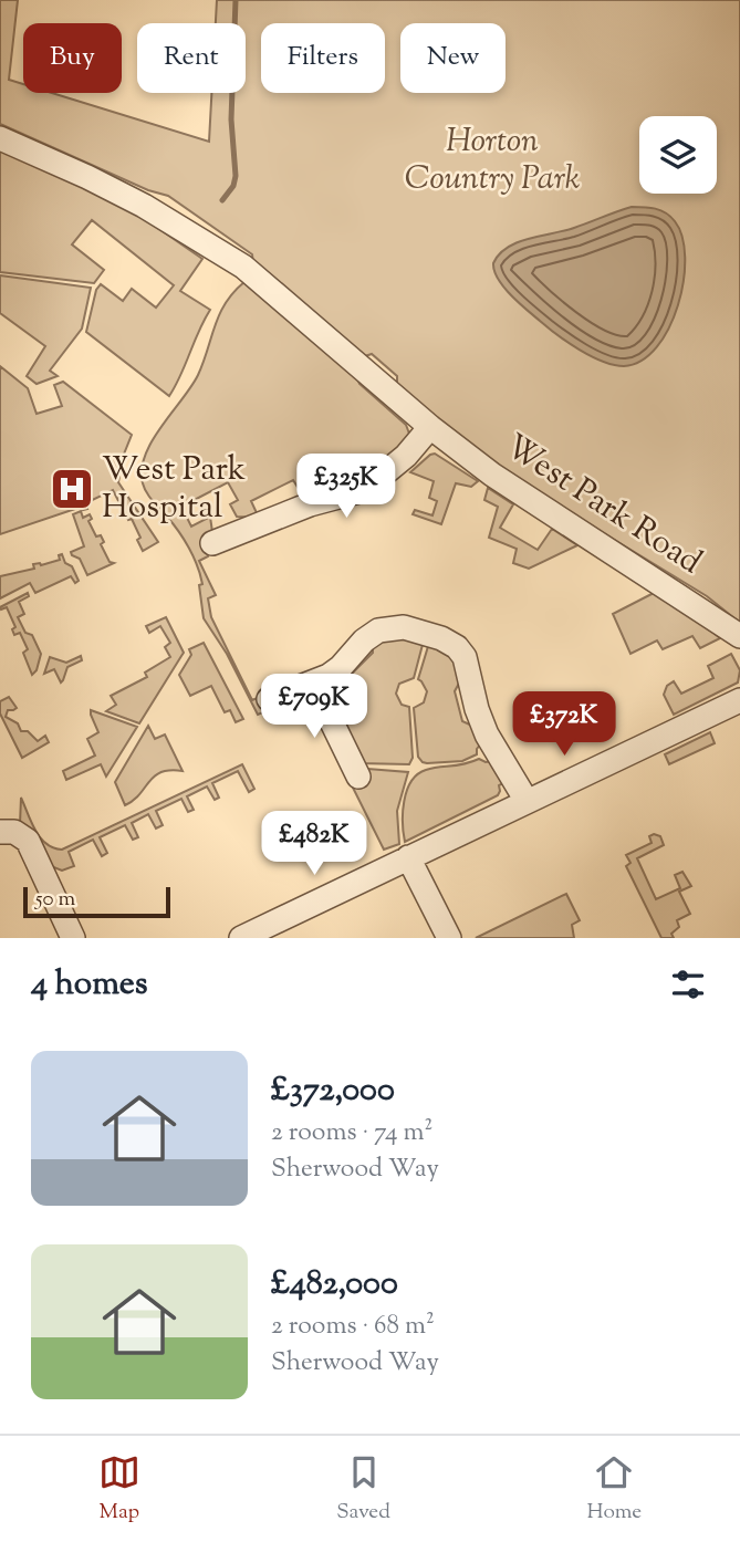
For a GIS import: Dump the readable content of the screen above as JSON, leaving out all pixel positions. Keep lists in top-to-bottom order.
{
  "streets": {
    "street": ["West Park Road"]
  },
  "parks": ["Horton Country Park"],
  "places": {
    "hospital": ["West Park Hospital"]
  },
  "scale_bar": "50 m",
  "page": {
    "chip": [
      "Buy",
      "Rent",
      "Filters",
      "New"
    ],
    "price": [
      "£325K",
      "£709K",
      "£372K",
      "£482K"
    ],
    "scale": "50 m",
    "heading": "4 homes",
    "list": [
      {
        "name": "£372,000",
        "note": "2 rooms · 74 m² · Sherwood Way"
      },
      {
        "name": "£482,000",
        "note": "2 rooms · 68 m² · Sherwood Way"
      }
    ],
    "tabs": ["Map", "Saved", "Home"]
  }
}
